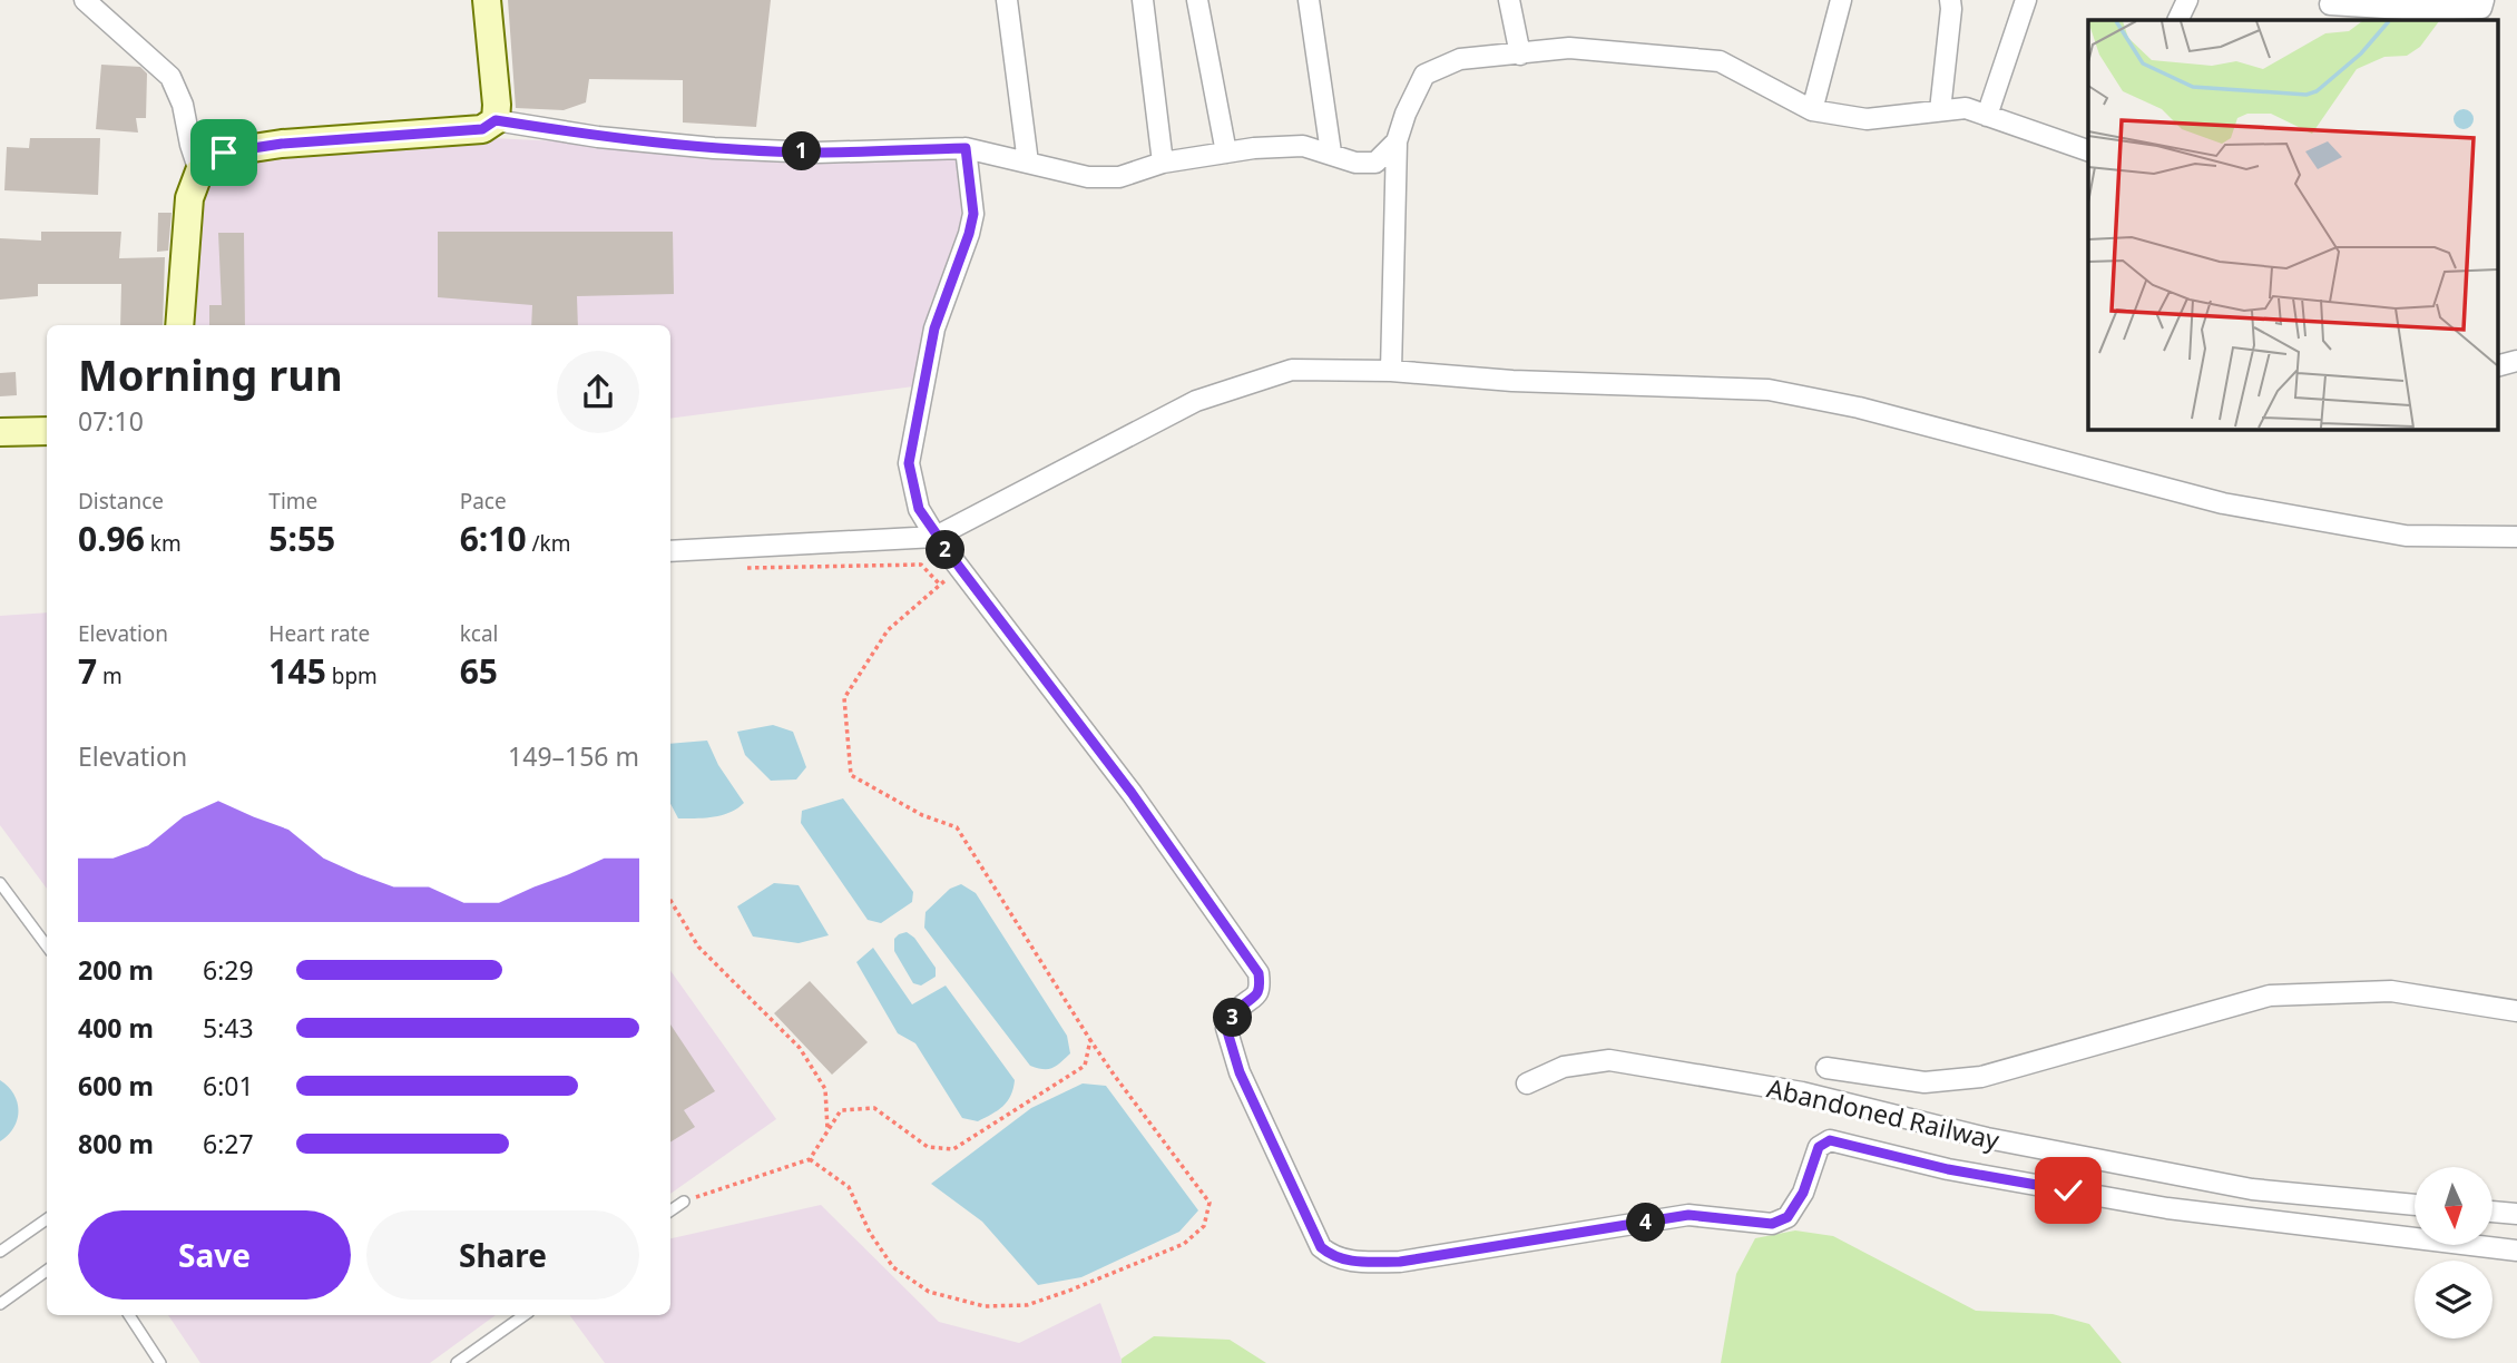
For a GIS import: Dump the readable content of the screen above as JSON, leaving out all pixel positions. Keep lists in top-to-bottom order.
{
  "streets": {
    "street": ["Abandoned Railway"]
  },
  "north": "bottom",
  "page": {
    "pins": [
      "1",
      "2",
      "3",
      "4"
    ],
    "heading": ["Morning run", "07:10"],
    "stats": [
      ["Distance", "0.96 km"],
      ["Time", "5:55"],
      ["Pace", "6:10 /km"],
      ["Elevation", "7 m"],
      ["Heart rate", "145 bpm"],
      ["kcal", "65"]
    ],
    "chart": ["Elevation", "149–156 m"],
    "list": [
      {
        "name": "200 m",
        "note": "6:29"
      },
      {
        "name": "400 m",
        "note": "5:43"
      },
      {
        "name": "600 m",
        "note": "6:01"
      },
      {
        "name": "800 m",
        "note": "6:27"
      }
    ],
    "buttons": ["Save", "Share"]
  }
}
